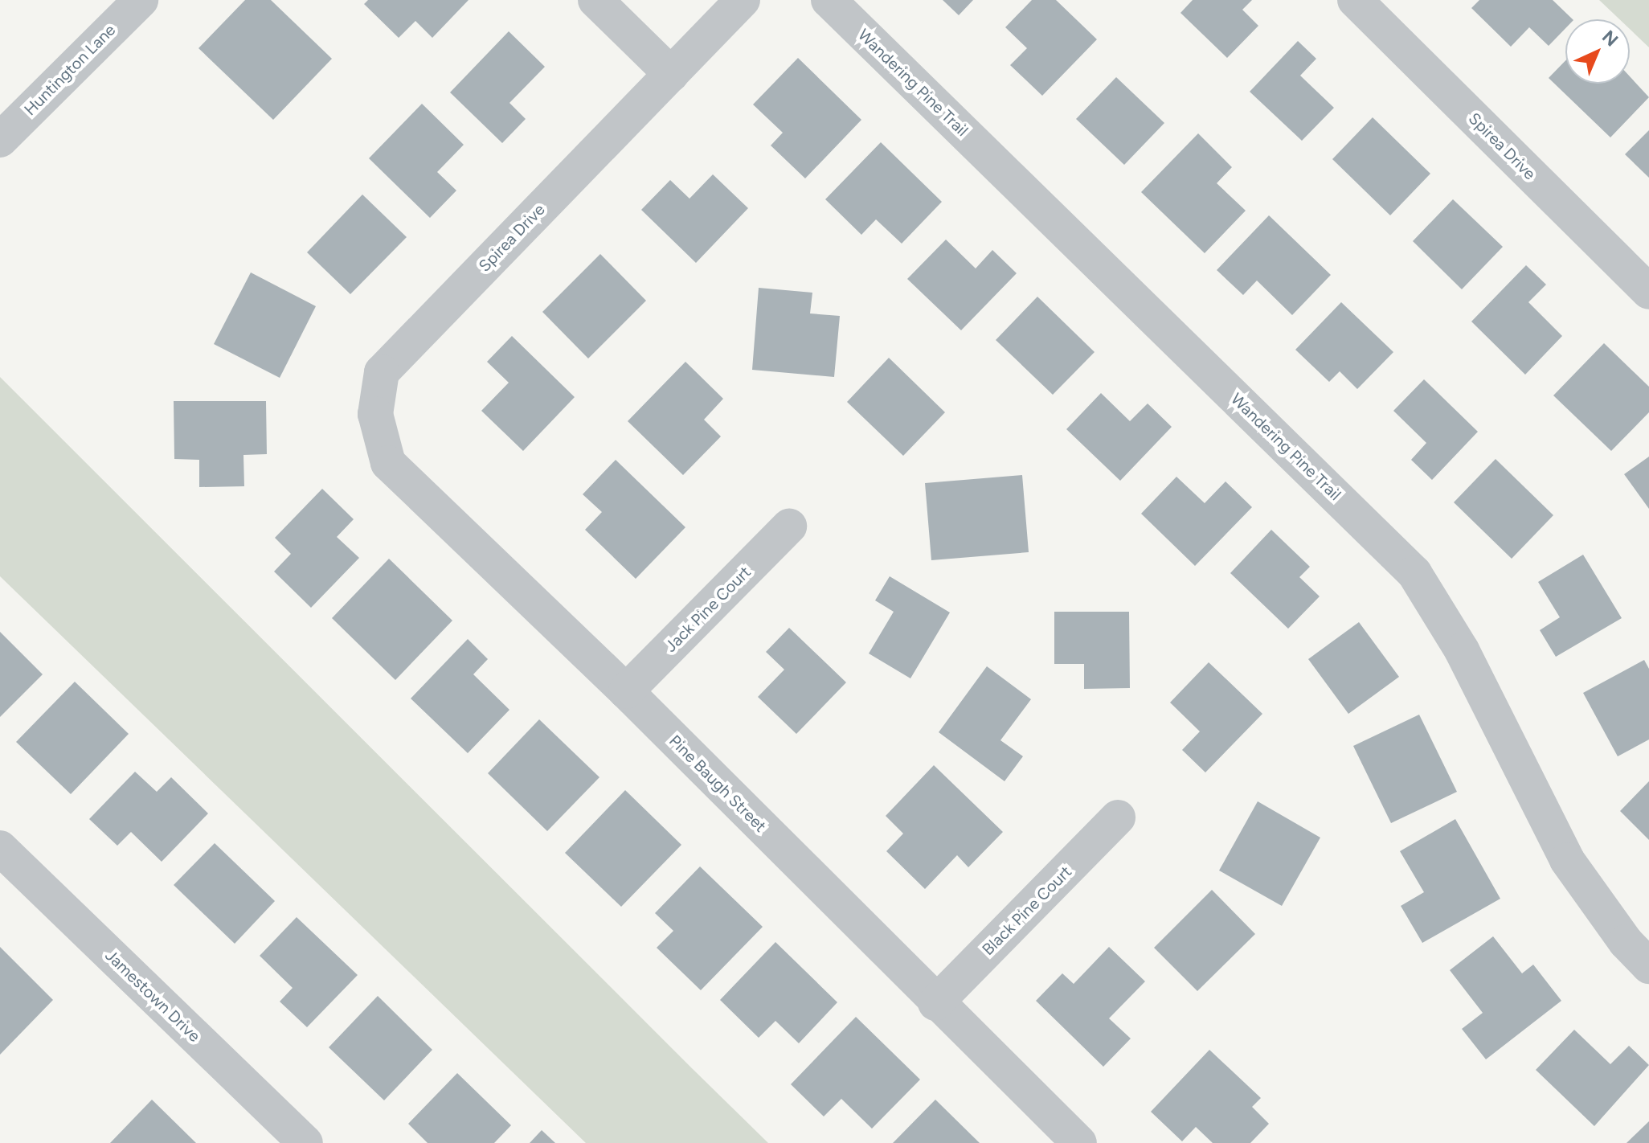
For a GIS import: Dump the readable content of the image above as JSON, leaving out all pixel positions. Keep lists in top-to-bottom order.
{
  "streets": {
    "street": [
      "Huntington Lane",
      "Wandering Pine Trail",
      "Spirea Drive",
      "Jack Pine Court",
      "Pine Baugh Street",
      "Black Pine Court",
      "Jamestown Drive"
    ]
  },
  "crossings": [
    ["Spirea Drive", "Pine Baugh Street"],
    ["Jack Pine Court", "Pine Baugh Street"],
    ["Pine Baugh Street", "Black Pine Court"]
  ],
  "north": "top right"
}
